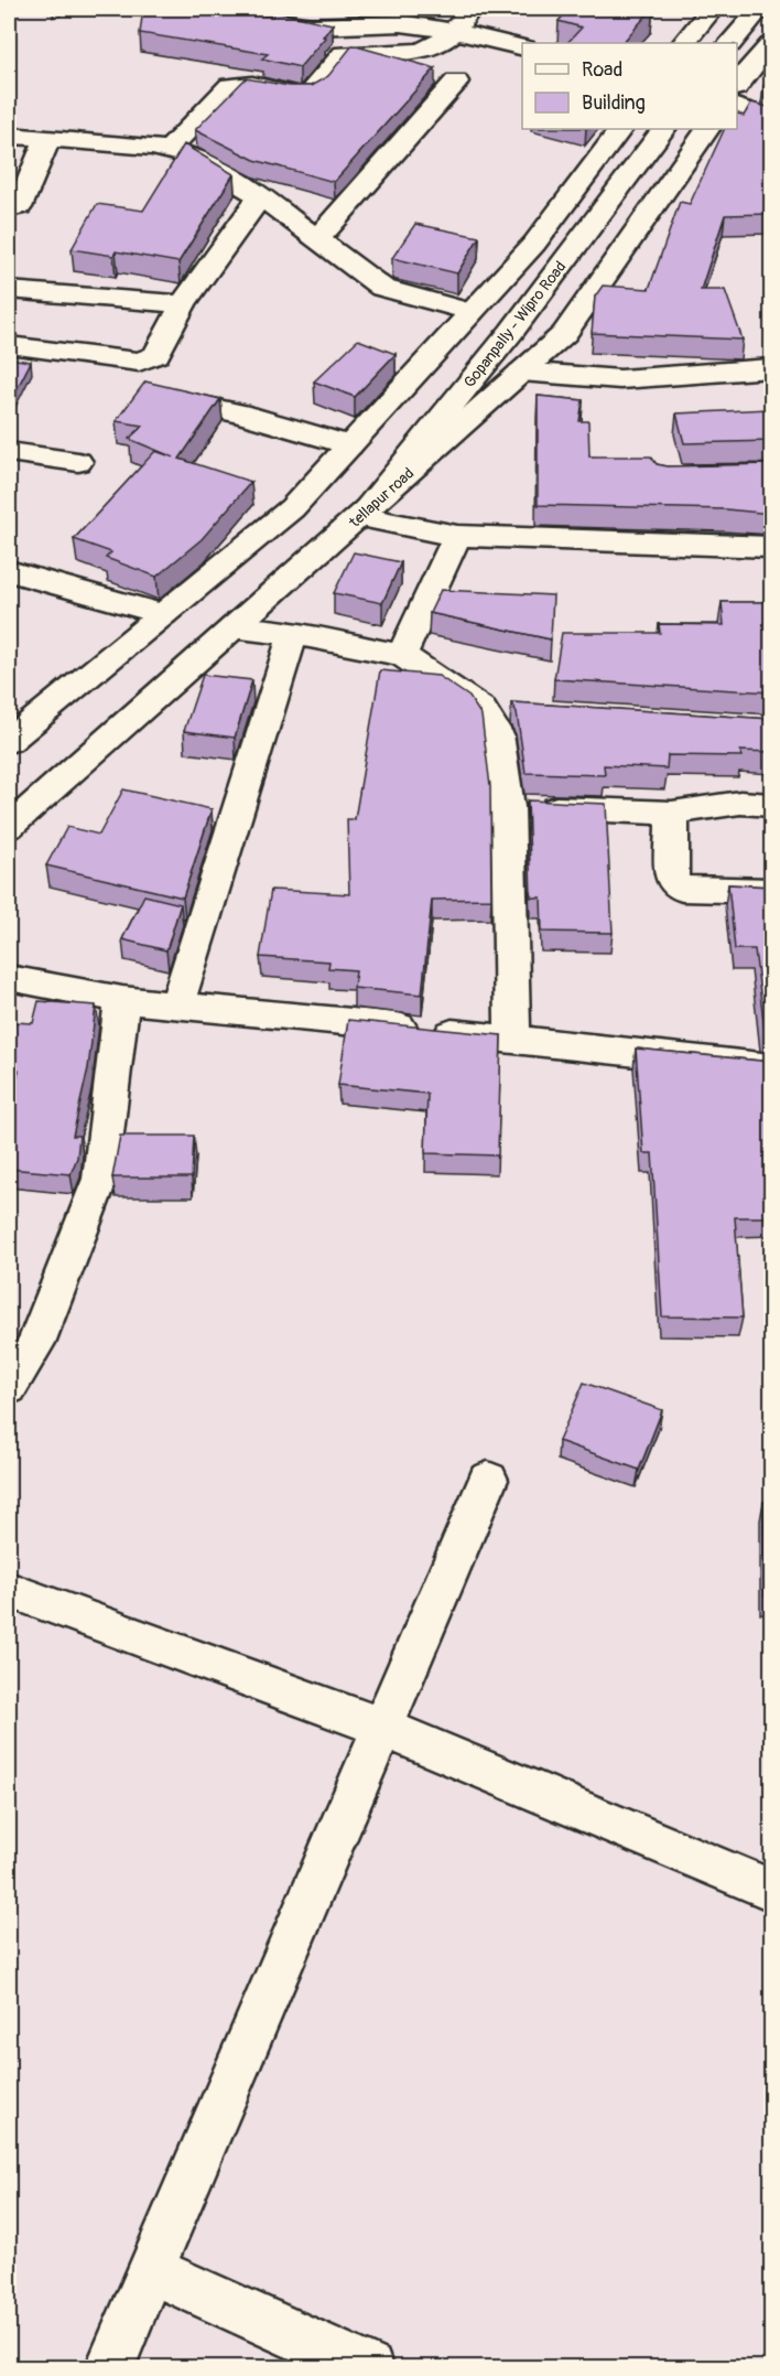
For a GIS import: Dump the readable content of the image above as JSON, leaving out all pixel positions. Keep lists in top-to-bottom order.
{
  "streets": {
    "street": ["Gopanpally - Wipro Road", "tellapur road"]
  },
  "crossings": [
    ["Gopanpally - Wipro Road", "tellapur road"]
  ],
  "legend": ["Road", "Building"]
}
